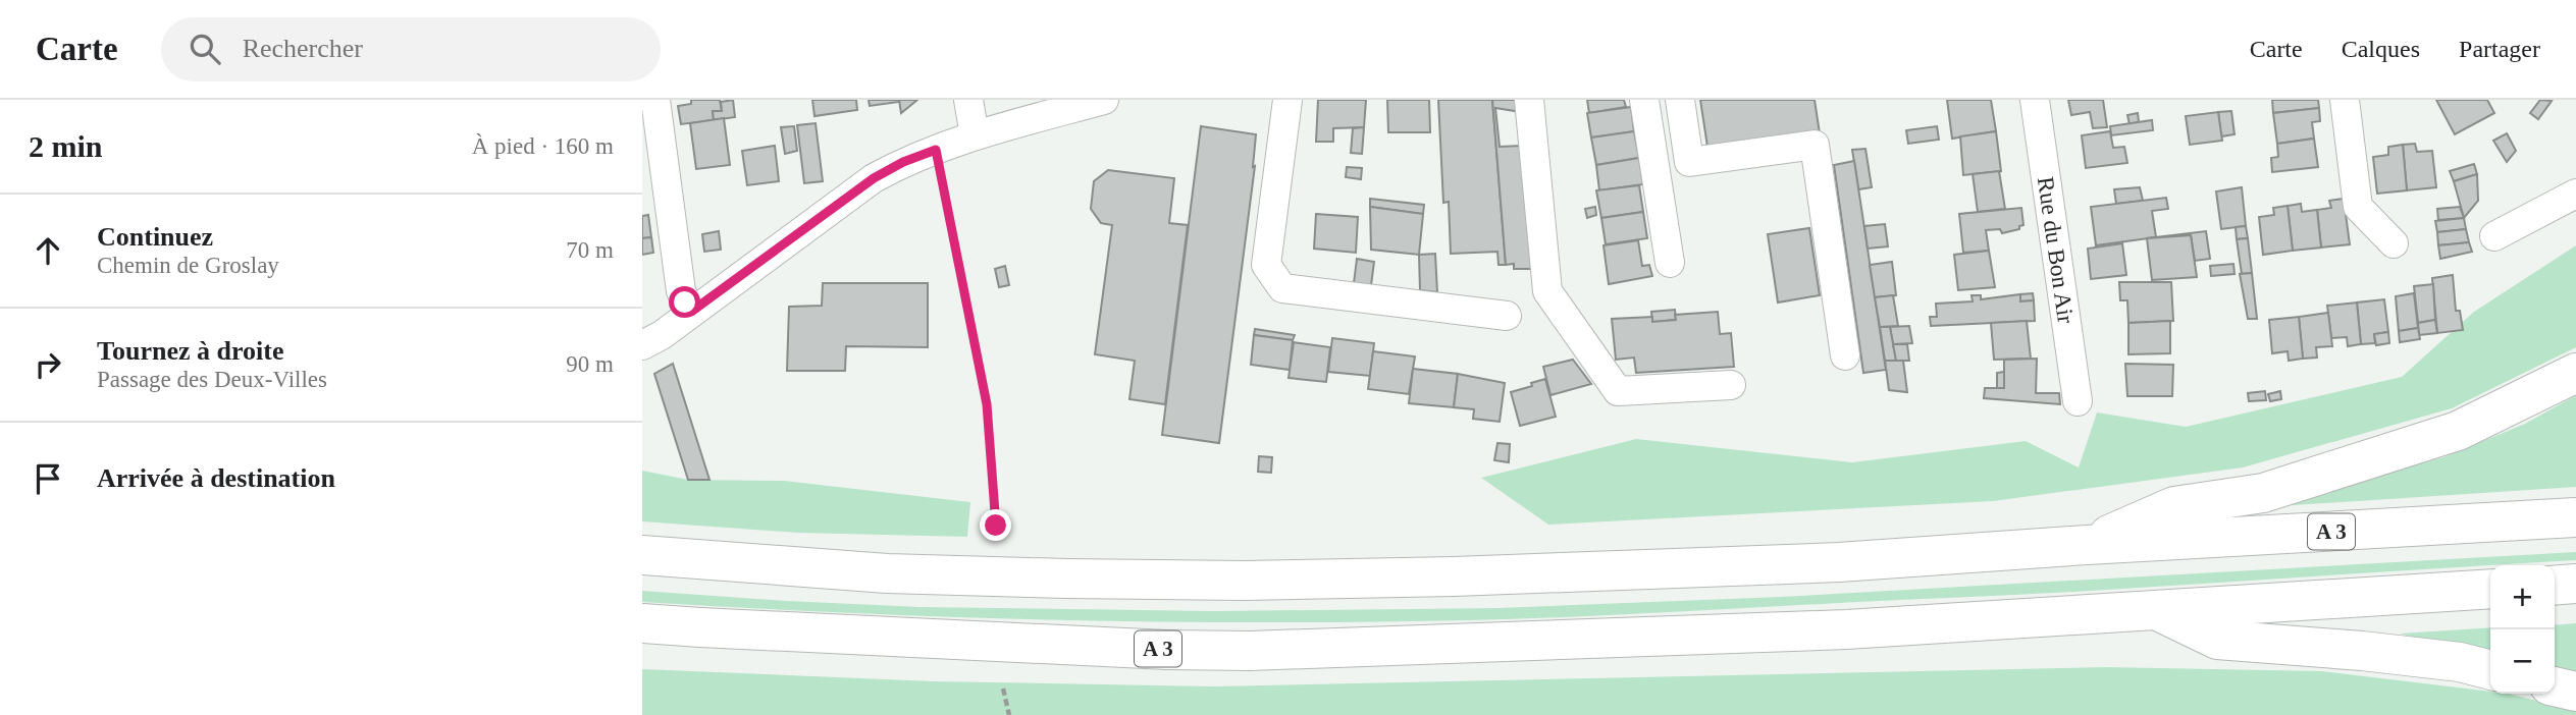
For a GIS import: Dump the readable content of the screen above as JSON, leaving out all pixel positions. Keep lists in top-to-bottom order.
{
  "streets": {
    "highway": ["A 3"],
    "street": ["Rue du Bon Air"]
  },
  "page": {
    "header": "Carte",
    "search": "Rechercher",
    "nav": ["Carte", "Calques", "Partager"],
    "heading": ["2 min", "À pied · 160 m"],
    "list": [
      ["Continuez", "Chemin de Groslay", "70 m"],
      ["Tournez à droite", "Passage des Deux-Villes", "90 m"],
      "Arrivée à destination"
    ],
    "map_buttons": ["+", "−"]
  }
}
